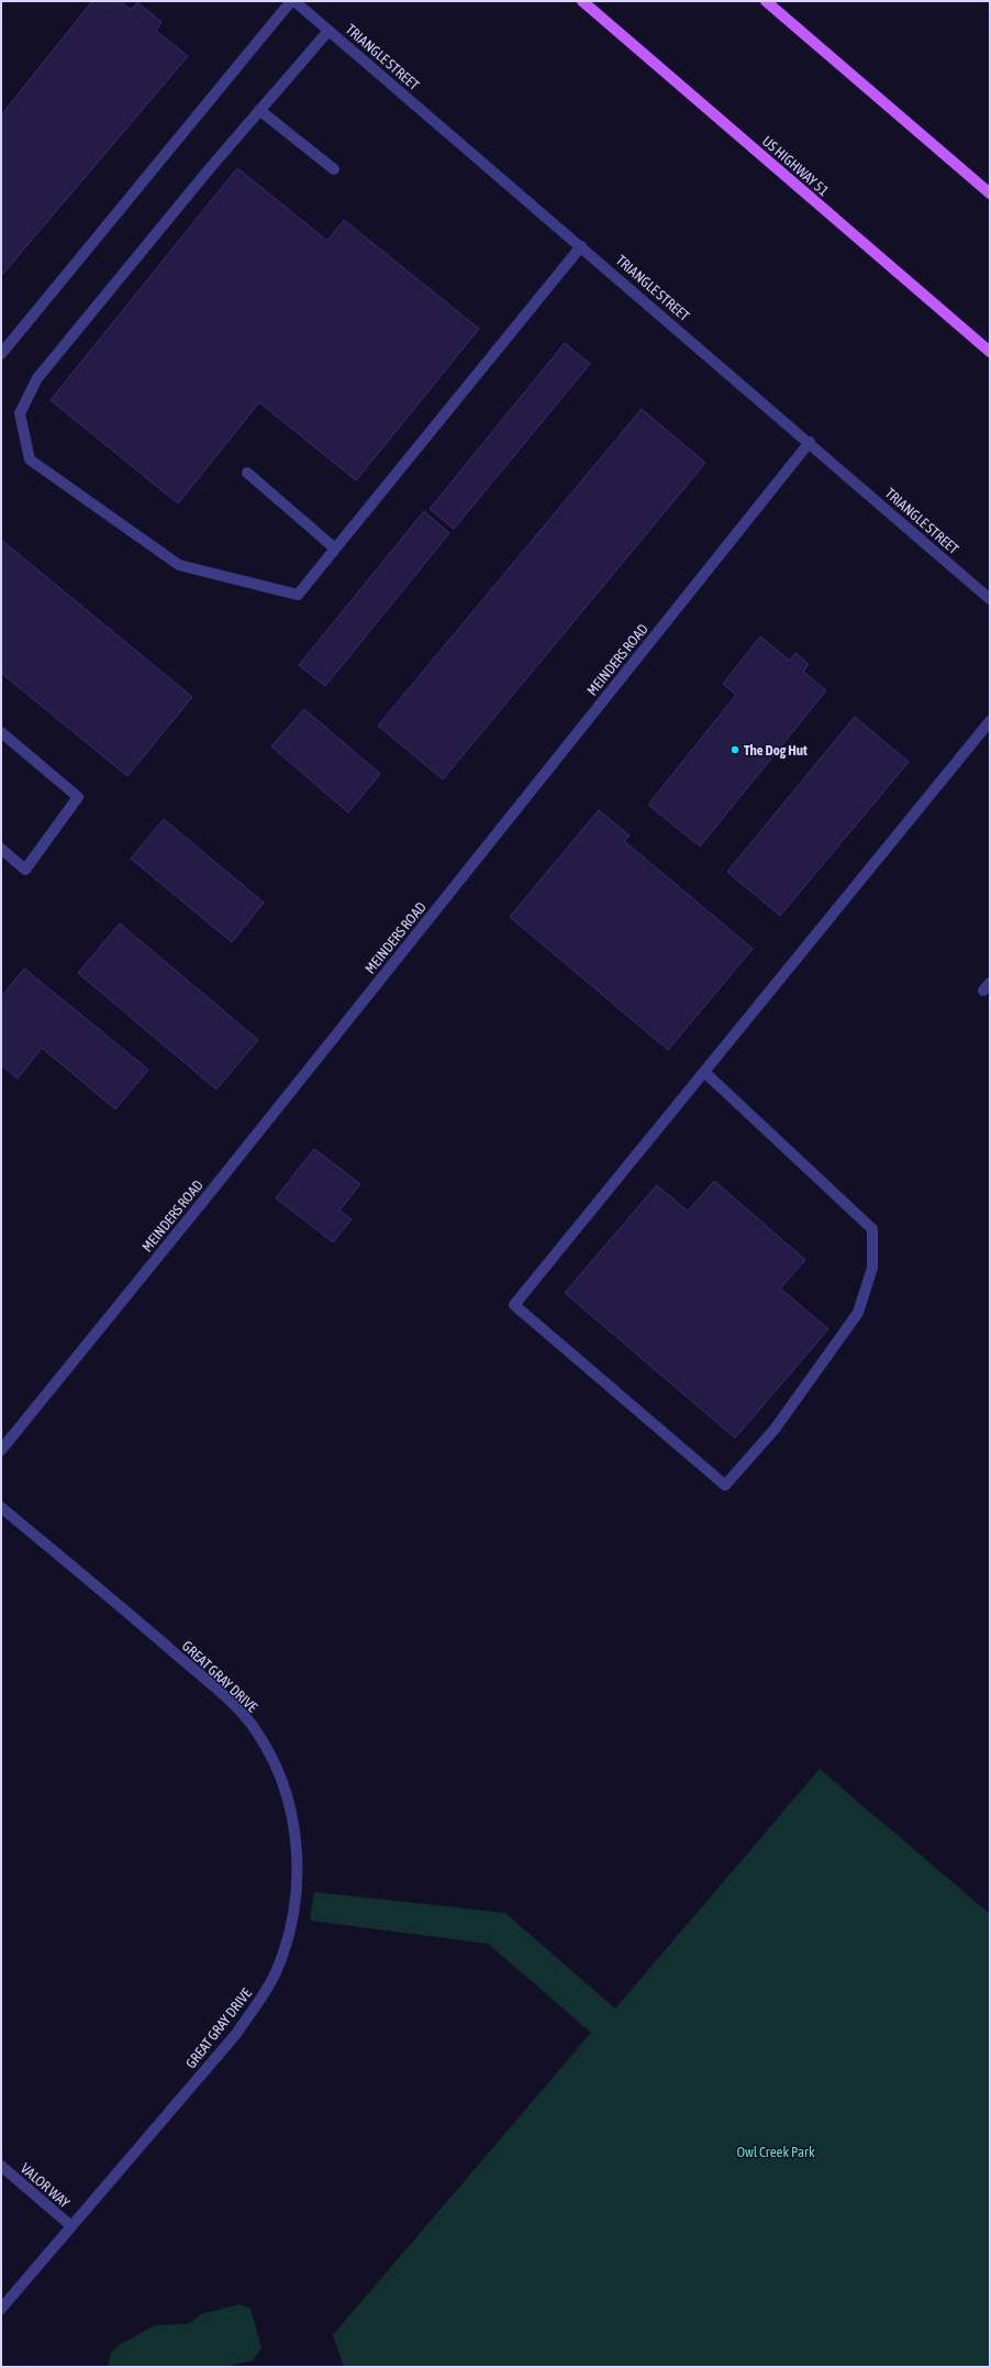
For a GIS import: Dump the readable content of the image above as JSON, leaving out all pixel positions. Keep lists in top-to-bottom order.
{
  "streets": {
    "main road": ["US HIGHWAY 51"],
    "street": [
      "TRIANGLE STREET",
      "MEINDERS ROAD",
      "GREAT GRAY DRIVE",
      "VALOR WAY"
    ]
  },
  "crossings": [
    ["TRIANGLE STREET", "MEINDERS ROAD"],
    ["GREAT GRAY DRIVE", "VALOR WAY"]
  ],
  "parks": ["Owl Creek Park"],
  "places": ["The Dog Hut"]
}
